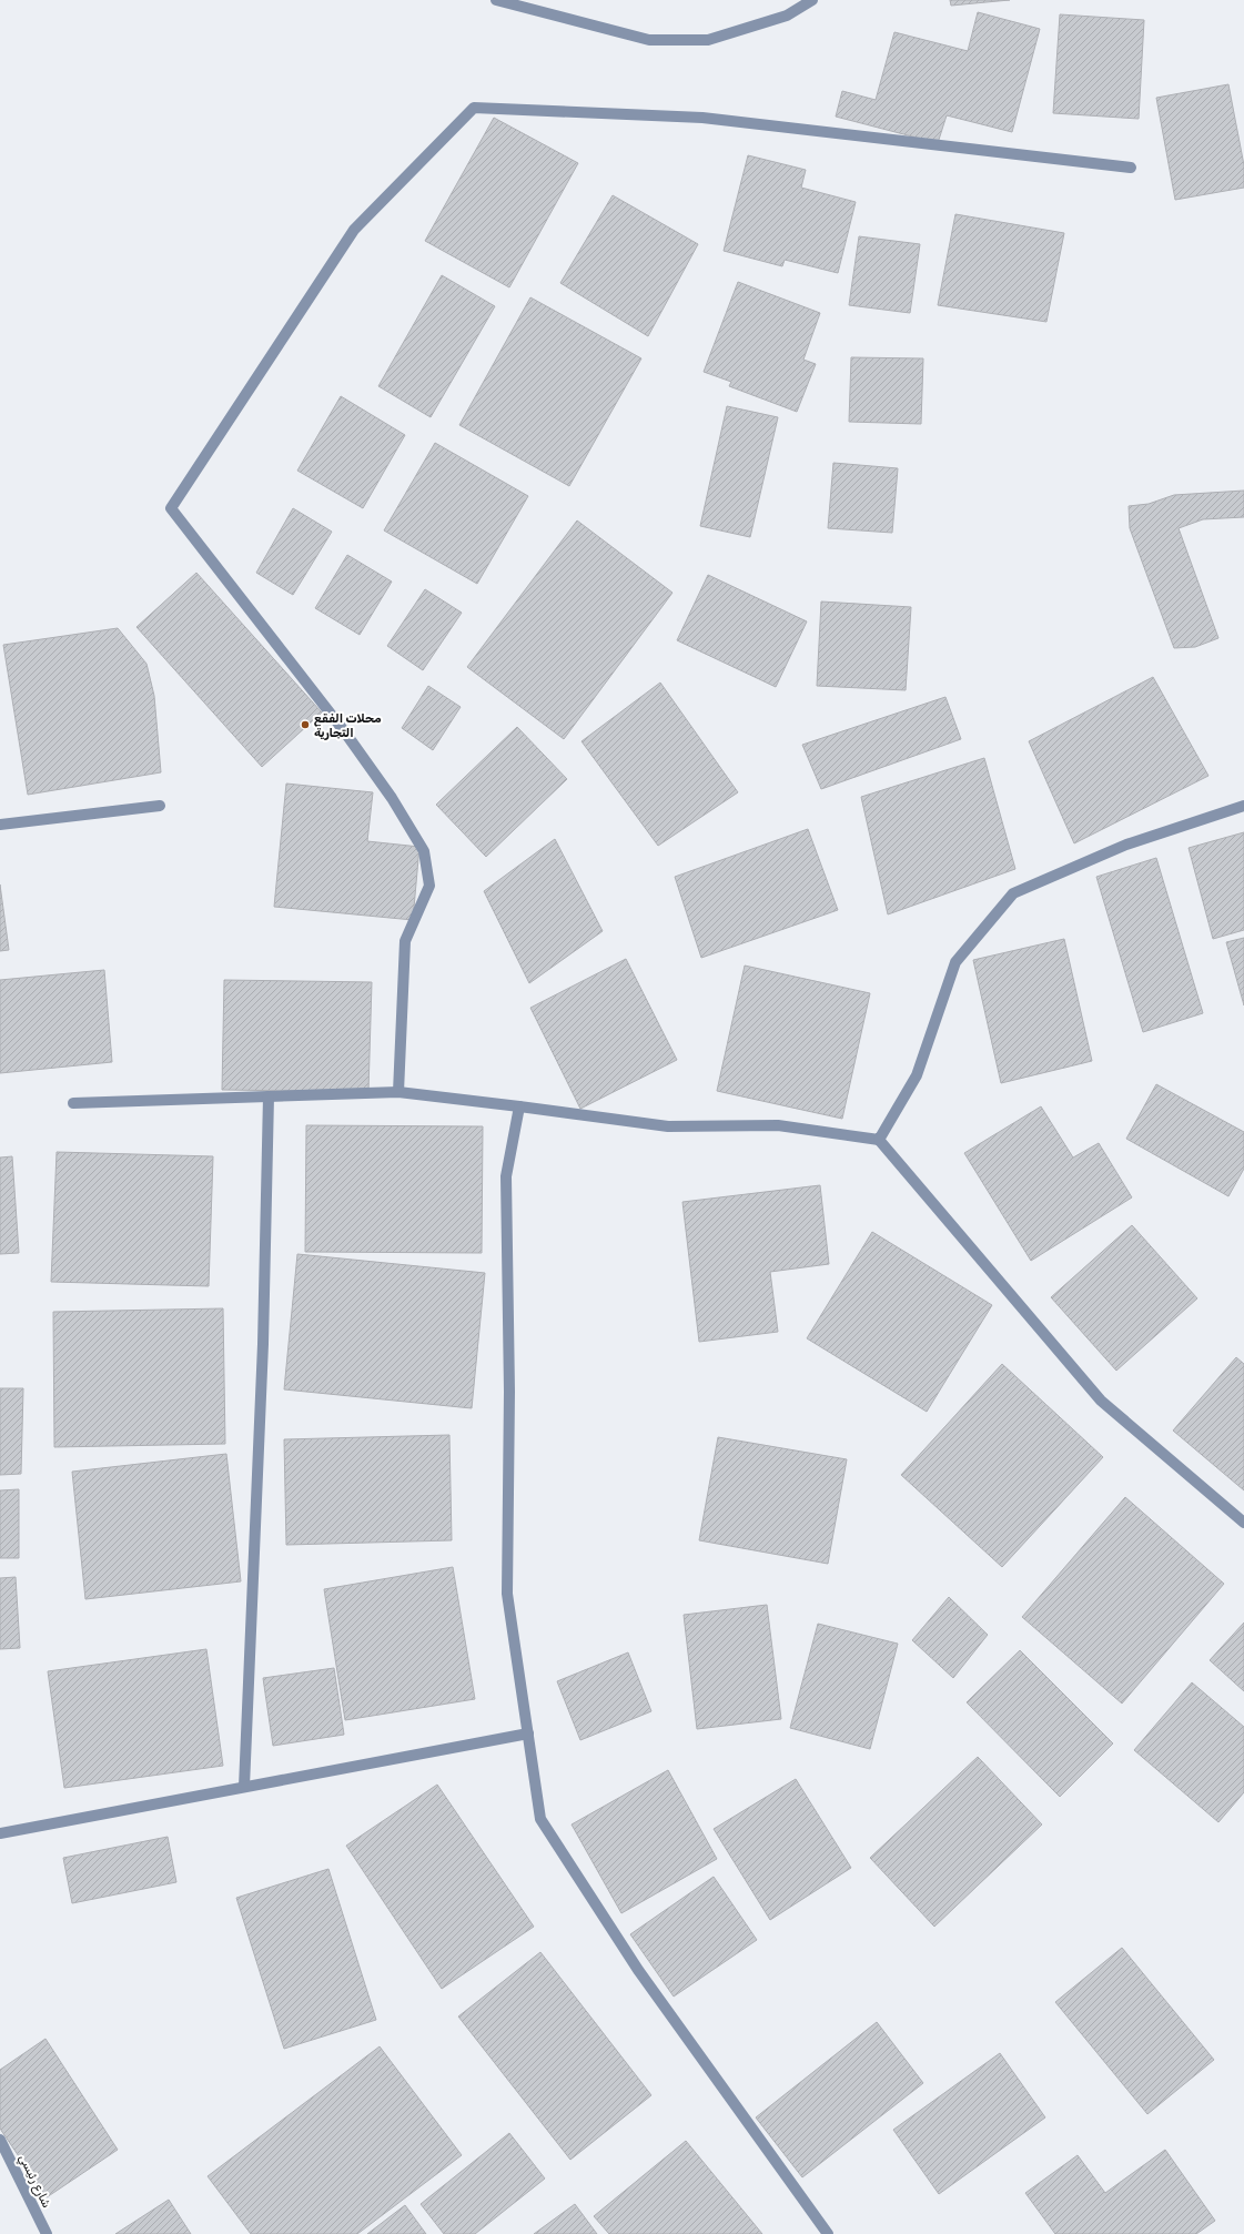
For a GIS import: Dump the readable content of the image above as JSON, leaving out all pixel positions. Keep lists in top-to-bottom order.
{
  "streets": {
    "street": ["شارع رئيسي"]
  },
  "places": ["محلات الفقع التجارية"]
}
